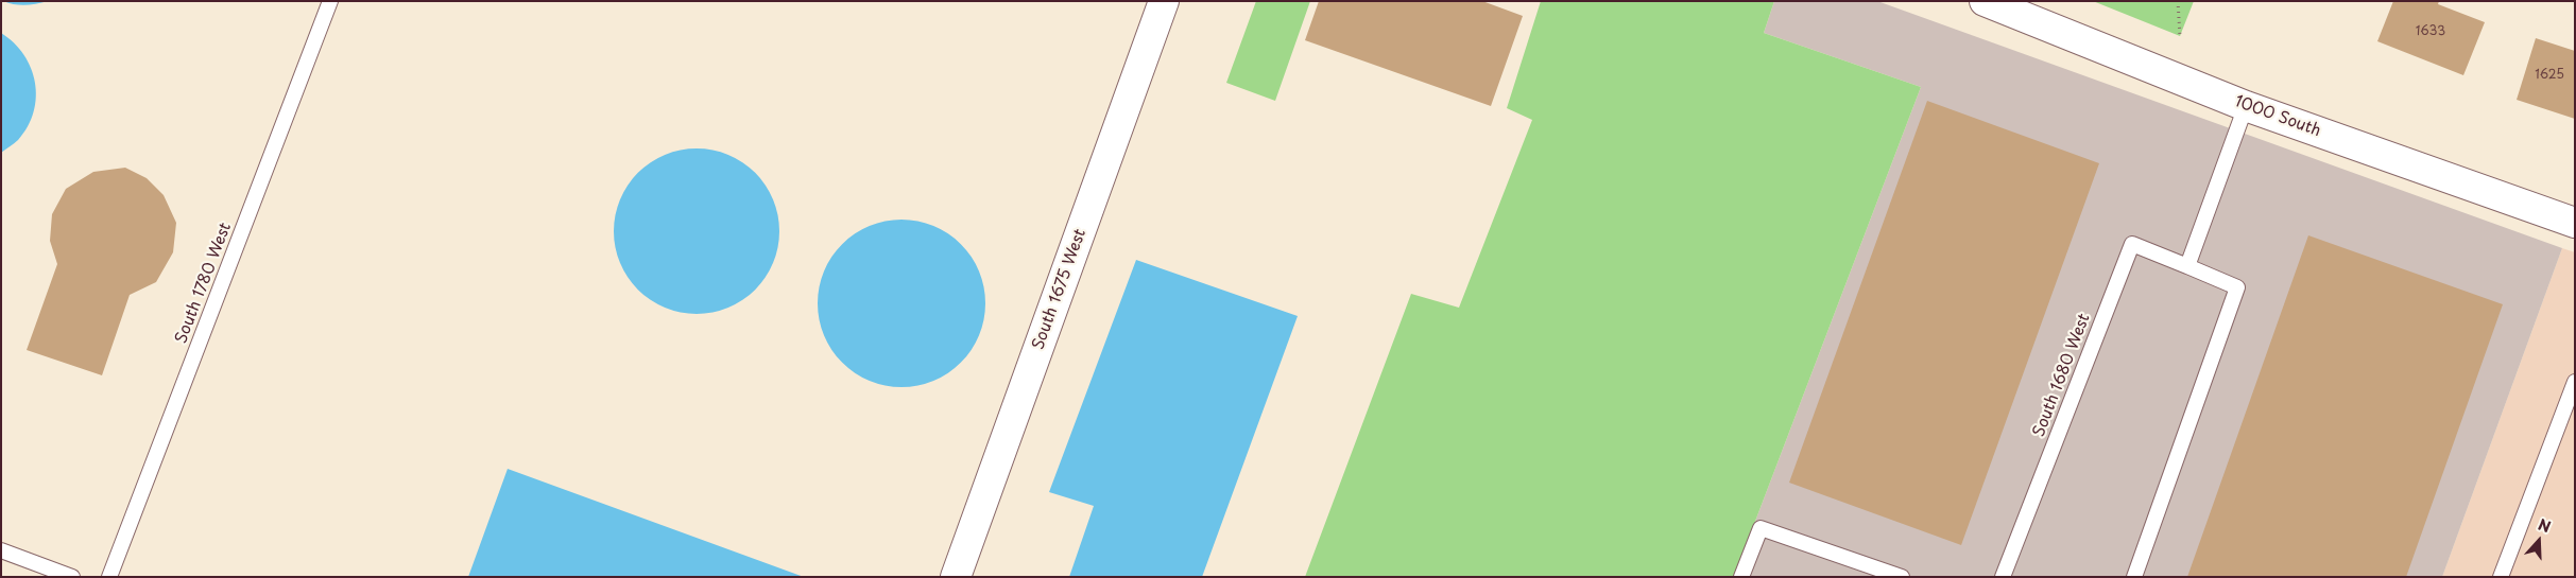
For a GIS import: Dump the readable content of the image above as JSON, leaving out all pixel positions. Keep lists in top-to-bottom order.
{
  "streets": {
    "street": ["1000 South", "South 1675 West"],
    "lane": ["South 1780 West", "South 1680 West"]
  },
  "house_numbers": ["1633", "1625"],
  "north": "top"
}
